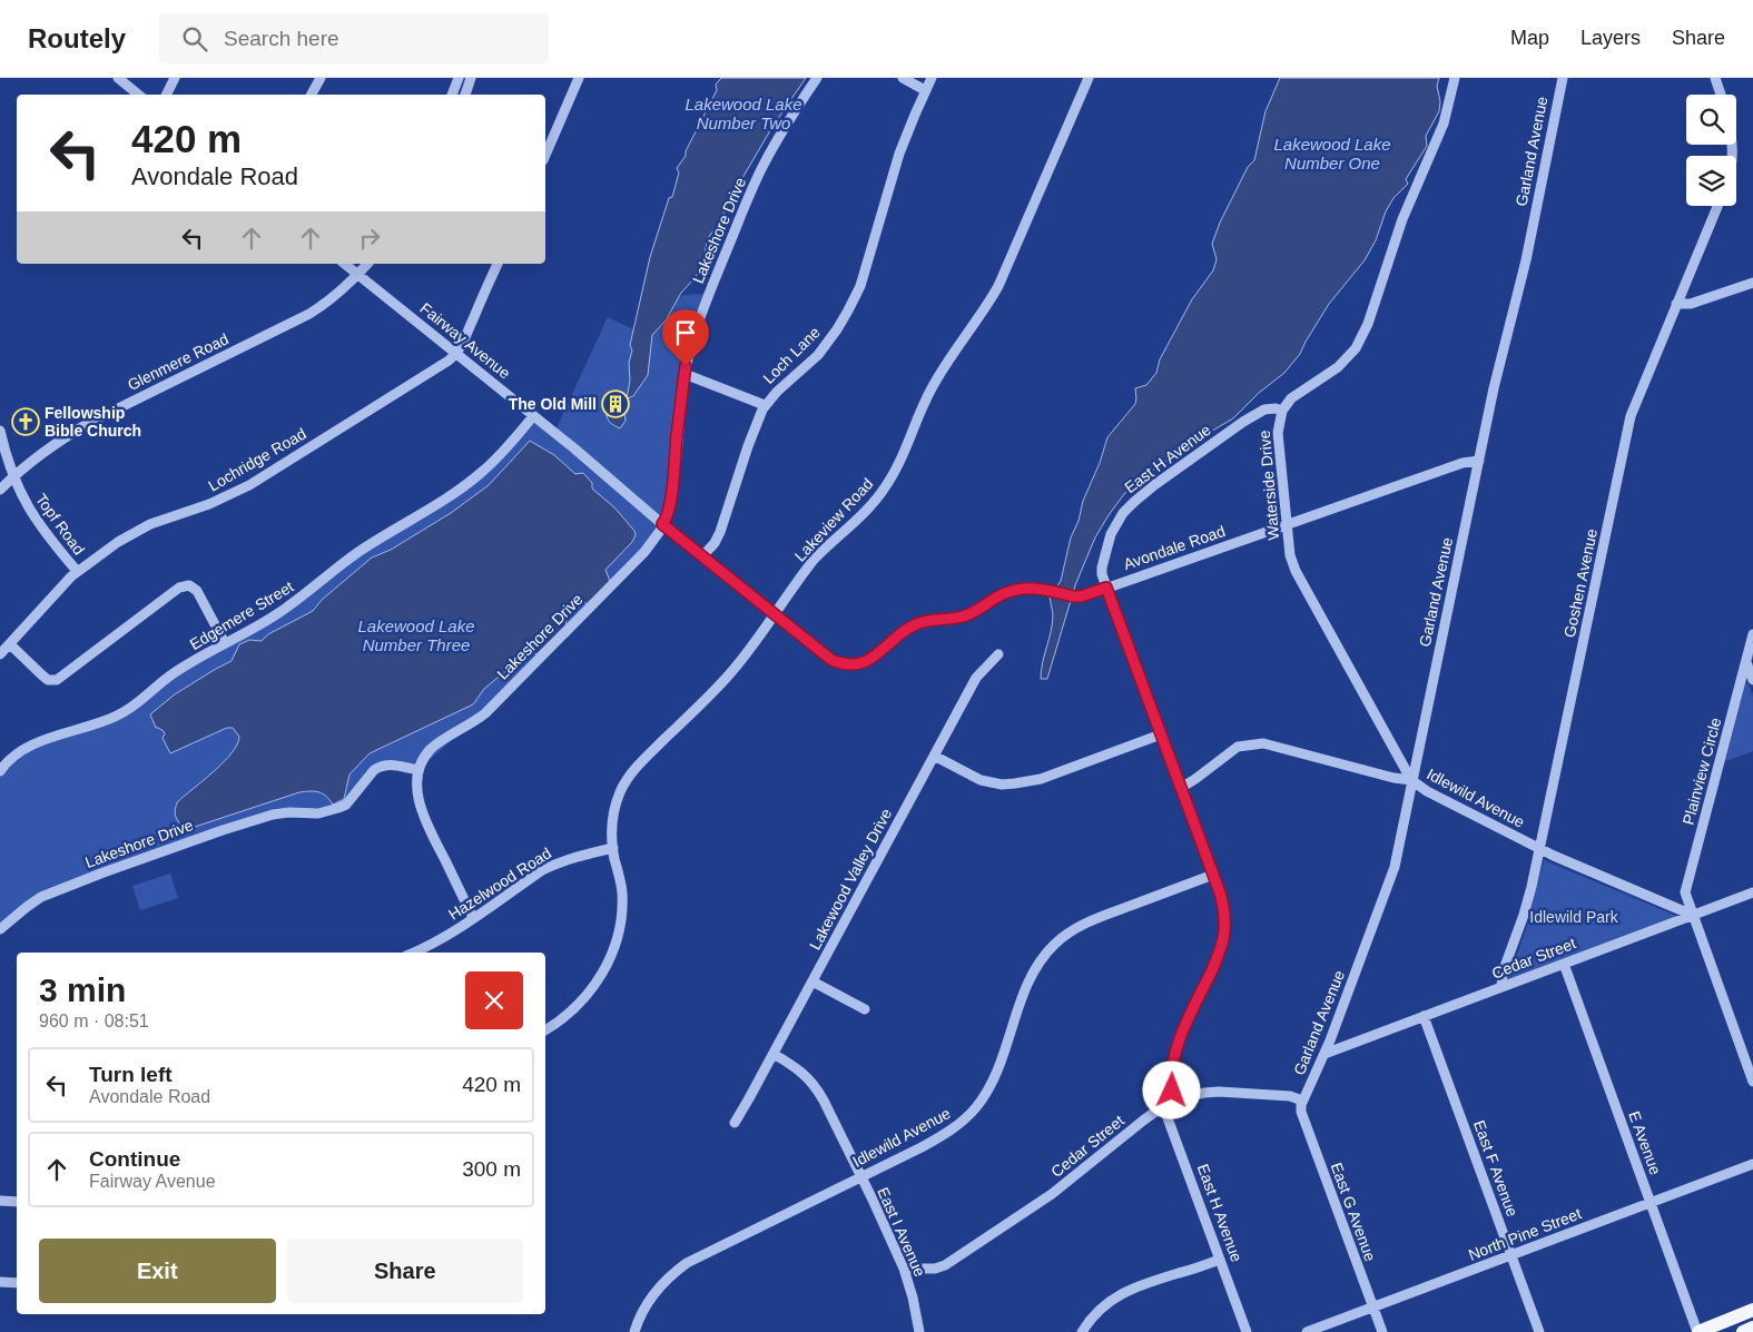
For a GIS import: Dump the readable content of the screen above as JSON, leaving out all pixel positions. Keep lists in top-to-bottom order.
{
  "streets": {
    "street": [
      "Garland Avenue",
      "Lakeshore Drive",
      "Fairway Avenue",
      "Loch Lane",
      "Glenmere Road",
      "East H Avenue",
      "Lochridge Road",
      "Waterside Drive",
      "Lakeview Road",
      "Topf Road",
      "Avondale Road",
      "Goshen Avenue",
      "Edgemere Street",
      "Plainview Circle",
      "Idlewild Avenue",
      "Lakewood Valley Drive",
      "Hazelwood Road",
      "Cedar Street",
      "E Avenue",
      "East F Avenue",
      "East G Avenue",
      "East I Avenue",
      "North Pine Street"
    ]
  },
  "crossings": [
    ["Garland Avenue", "Waterside Drive"],
    ["Garland Avenue", "Avondale Road"],
    ["Garland Avenue", "Idlewild Avenue"],
    ["Garland Avenue", "Cedar Street"],
    ["Garland Avenue", "East G Avenue"],
    ["Lakeshore Drive", "Fairway Avenue"],
    ["Fairway Avenue", "Loch Lane"],
    ["Fairway Avenue", "Glenmere Road"],
    ["Fairway Avenue", "Lochridge Road"],
    ["Fairway Avenue", "Lakeview Road"],
    ["Fairway Avenue", "Avondale Road"],
    ["Fairway Avenue", "Edgemere Street"],
    ["Glenmere Road", "Topf Road"],
    ["East H Avenue", "Waterside Drive"],
    ["East H Avenue", "Avondale Road"],
    ["East H Avenue", "Idlewild Avenue"],
    ["East H Avenue", "Cedar Street"],
    ["Lochridge Road", "Topf Road"],
    ["Waterside Drive", "Avondale Road"],
    ["Waterside Drive", "Idlewild Avenue"],
    ["Lakeview Road", "Avondale Road"],
    ["Lakeview Road", "Hazelwood Road"],
    ["Goshen Avenue", "Idlewild Avenue"],
    ["Goshen Avenue", "Cedar Street"],
    ["Plainview Circle", "Idlewild Avenue"],
    ["Plainview Circle", "Cedar Street"],
    ["Idlewild Avenue", "Cedar Street"],
    ["Idlewild Avenue", "East I Avenue"],
    ["Lakewood Valley Drive", "East I Avenue"],
    ["Cedar Street", "E Avenue"],
    ["Cedar Street", "East F Avenue"],
    ["Cedar Street", "East G Avenue"],
    ["Cedar Street", "East I Avenue"],
    ["E Avenue", "North Pine Street"],
    ["East F Avenue", "North Pine Street"],
    ["East G Avenue", "North Pine Street"]
  ],
  "water": ["Lakewood Lake Number Two", "Lakewood Lake Number One", "Lakewood Lake Number Three"],
  "parks": ["Idlewild Park"],
  "places": {
    "building": ["The Old Mill"],
    "church": ["Fellowship Bible Church"]
  },
  "page": {
    "header": "Routely",
    "search": "Search here",
    "nav": ["Map", "Layers", "Share"],
    "turn": ["420 m", "Avondale Road"],
    "heading": ["3 min", "960 m · 08:51"],
    "list": [
      {
        "name": "Turn left",
        "note": "Avondale Road",
        "value": "420 m"
      },
      {
        "name": "Continue",
        "note": "Fairway Avenue",
        "value": "300 m"
      }
    ],
    "buttons": ["Exit", "Share"]
  }
}
